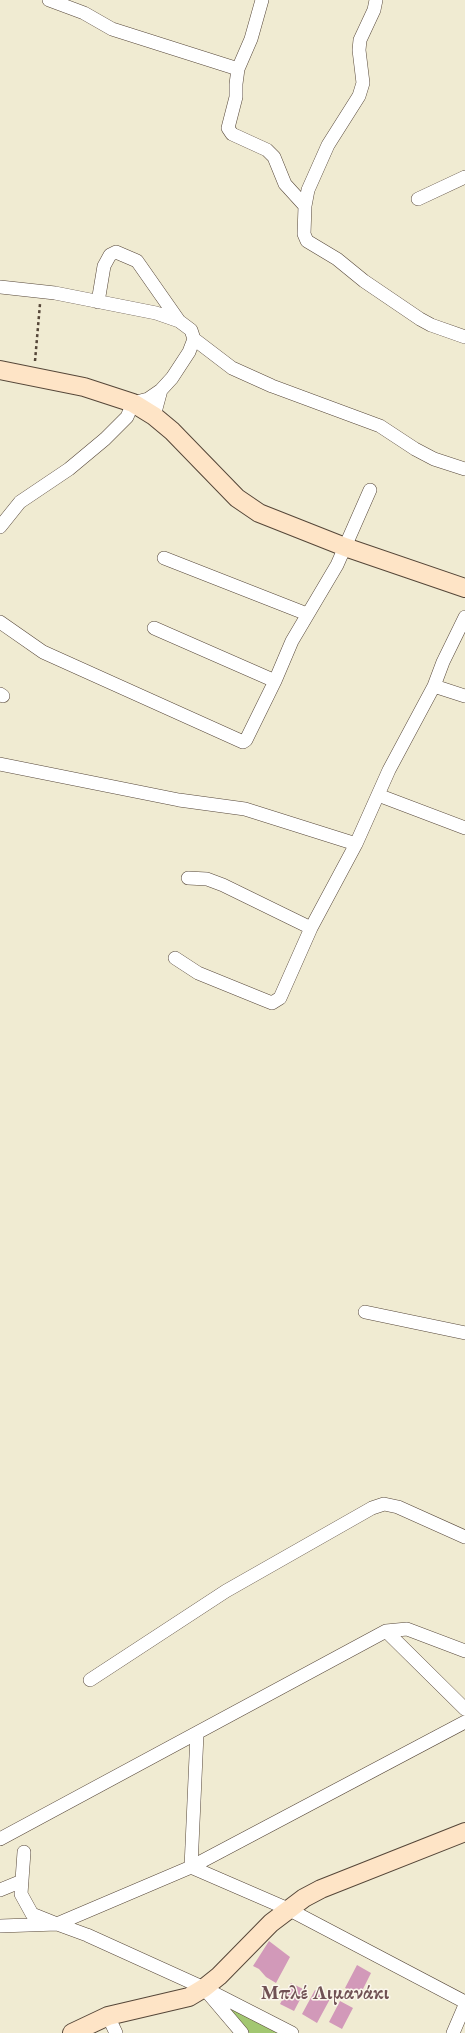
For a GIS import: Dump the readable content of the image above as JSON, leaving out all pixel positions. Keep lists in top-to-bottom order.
{
  "districts": ["Μπλέ Λιμανάκι"]
}
